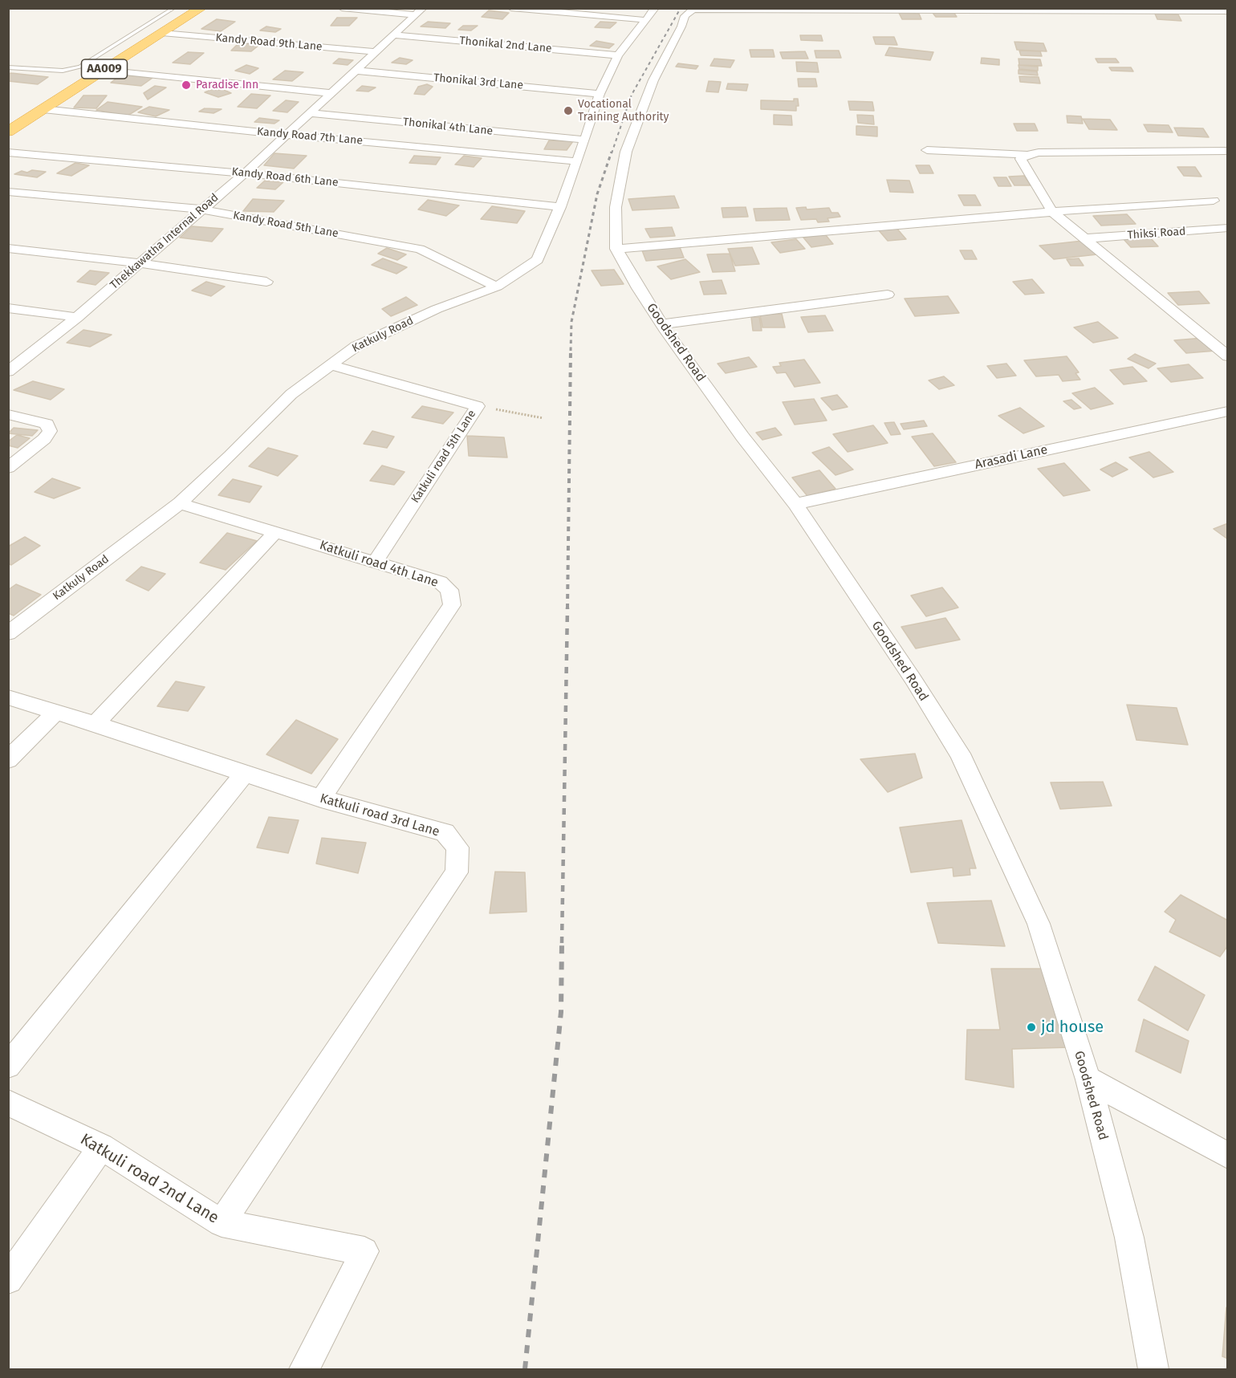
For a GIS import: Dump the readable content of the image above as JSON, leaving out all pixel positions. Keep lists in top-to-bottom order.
{
  "streets": {
    "highway": ["AA009"],
    "street": [
      "Kandy Road 9th Lane",
      "Thonikal 2nd Lane",
      "Thonikal 3rd Lane",
      "Thonikal 4th Lane",
      "Kandy Road 7th Lane",
      "Kandy Road 6th Lane",
      "Kandy Road 5th Lane",
      "Thiksi Road",
      "Thekkawatha Internal Road",
      "Katkuly Road",
      "Goodshed Road",
      "Katkuli road 5th Lane",
      "Arasadi Lane",
      "Katkuli road 4th Lane",
      "Katkuli road 3rd Lane",
      "Katkuli road 2nd Lane"
    ]
  },
  "crossings": [
    ["Kandy Road 9th Lane", "AA009"],
    ["Kandy Road 9th Lane", "Thekkawatha Internal Road"],
    ["Thonikal 2nd Lane", "Thekkawatha Internal Road"],
    ["Thonikal 2nd Lane", "Katkuly Road"],
    ["AA009", "Kandy Road 7th Lane"],
    ["Thonikal 3rd Lane", "Thekkawatha Internal Road"],
    ["Thonikal 3rd Lane", "Katkuly Road"],
    ["Thonikal 4th Lane", "Thekkawatha Internal Road"],
    ["Thonikal 4th Lane", "Katkuly Road"],
    ["Kandy Road 7th Lane", "Thekkawatha Internal Road"],
    ["Kandy Road 7th Lane", "Katkuly Road"],
    ["Kandy Road 6th Lane", "Thekkawatha Internal Road"],
    ["Kandy Road 6th Lane", "Katkuly Road"],
    ["Kandy Road 5th Lane", "Thekkawatha Internal Road"],
    ["Kandy Road 5th Lane", "Katkuly Road"],
    ["Katkuly Road", "Katkuli road 5th Lane"],
    ["Katkuly Road", "Katkuli road 4th Lane"],
    ["Goodshed Road", "Arasadi Lane"],
    ["Katkuli road 5th Lane", "Katkuli road 4th Lane"],
    ["Katkuli road 4th Lane", "Katkuli road 3rd Lane"],
    ["Katkuli road 3rd Lane", "Katkuli road 2nd Lane"]
  ],
  "places": ["Paradise Inn", "Vocational Training Authority", "jd house"]
}
